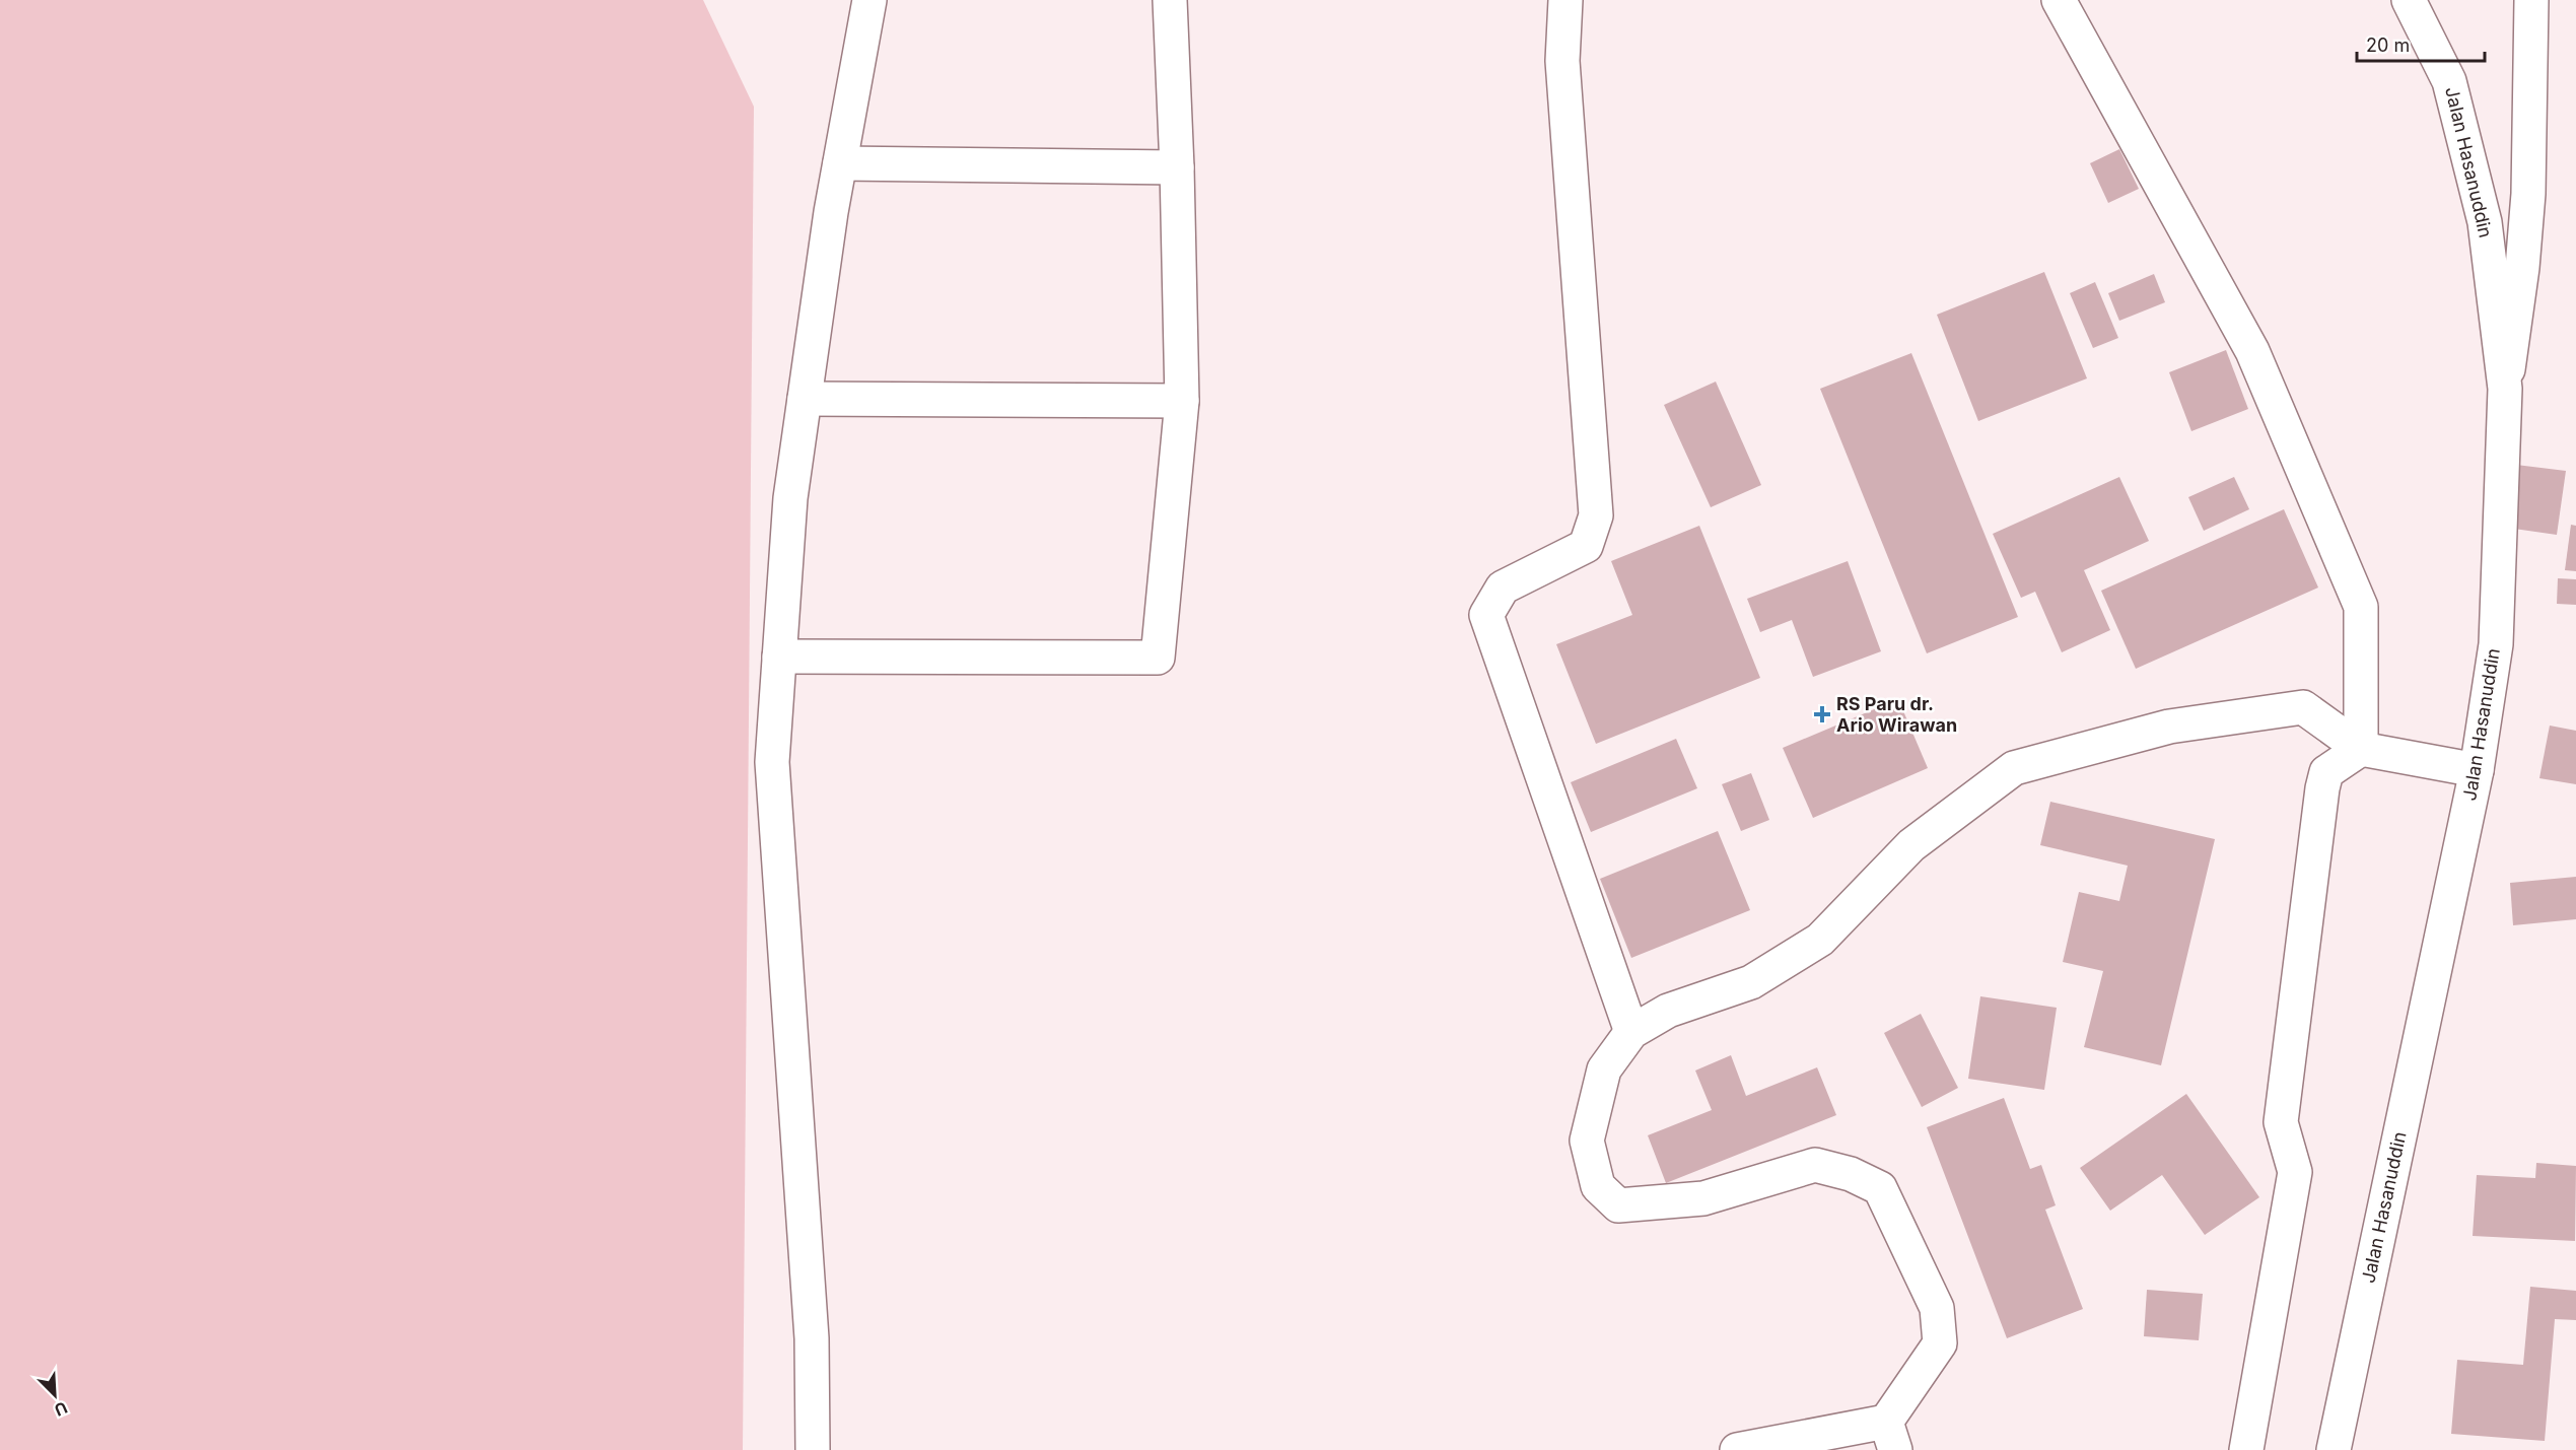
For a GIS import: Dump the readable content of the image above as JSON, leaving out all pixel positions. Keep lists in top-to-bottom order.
{
  "streets": {
    "street": ["Jalan Hasanuddin"]
  },
  "places": {
    "health": ["RS Paru dr. Ario Wirawan"]
  },
  "scale_bar": "20 m",
  "north": "bottom right"
}
